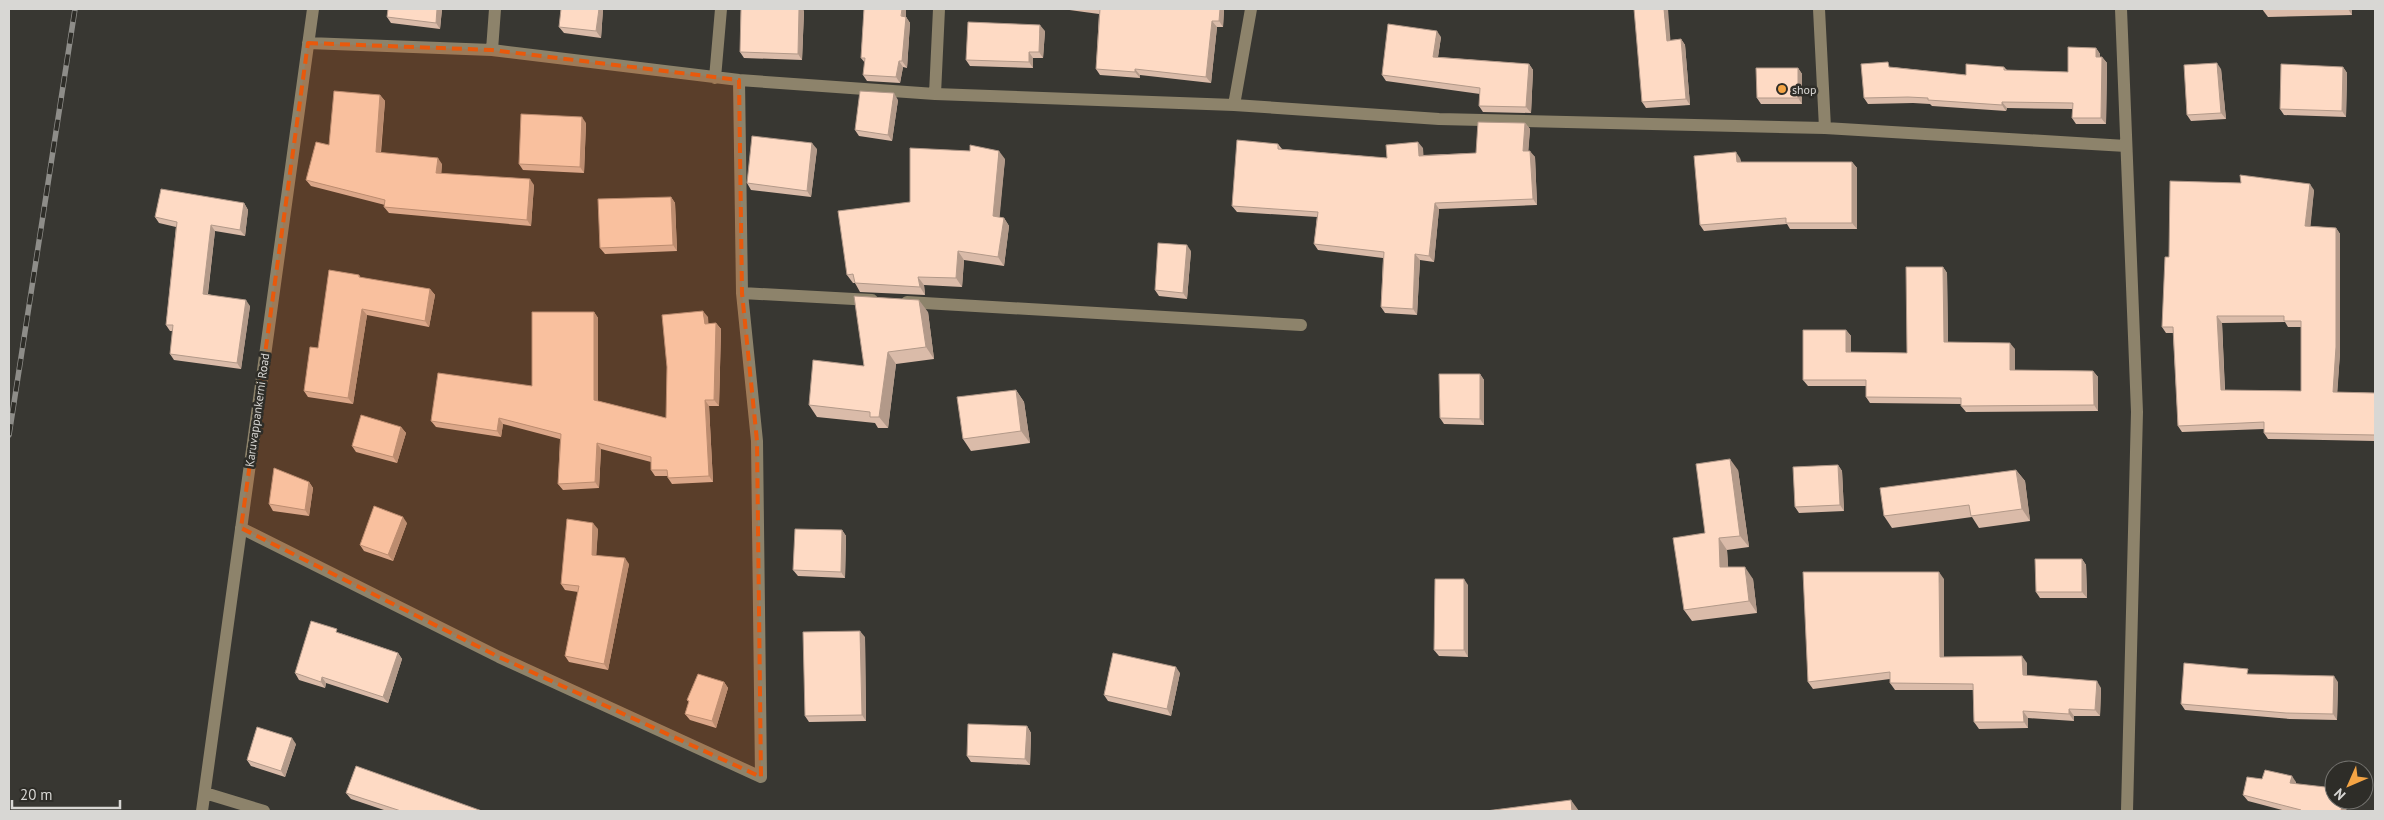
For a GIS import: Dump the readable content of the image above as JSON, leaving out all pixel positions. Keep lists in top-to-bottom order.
{
  "streets": {
    "street": ["Karuvappankerni Road"]
  },
  "places": ["shop"],
  "scale_bar": "20 m",
  "north": "bottom left"
}
